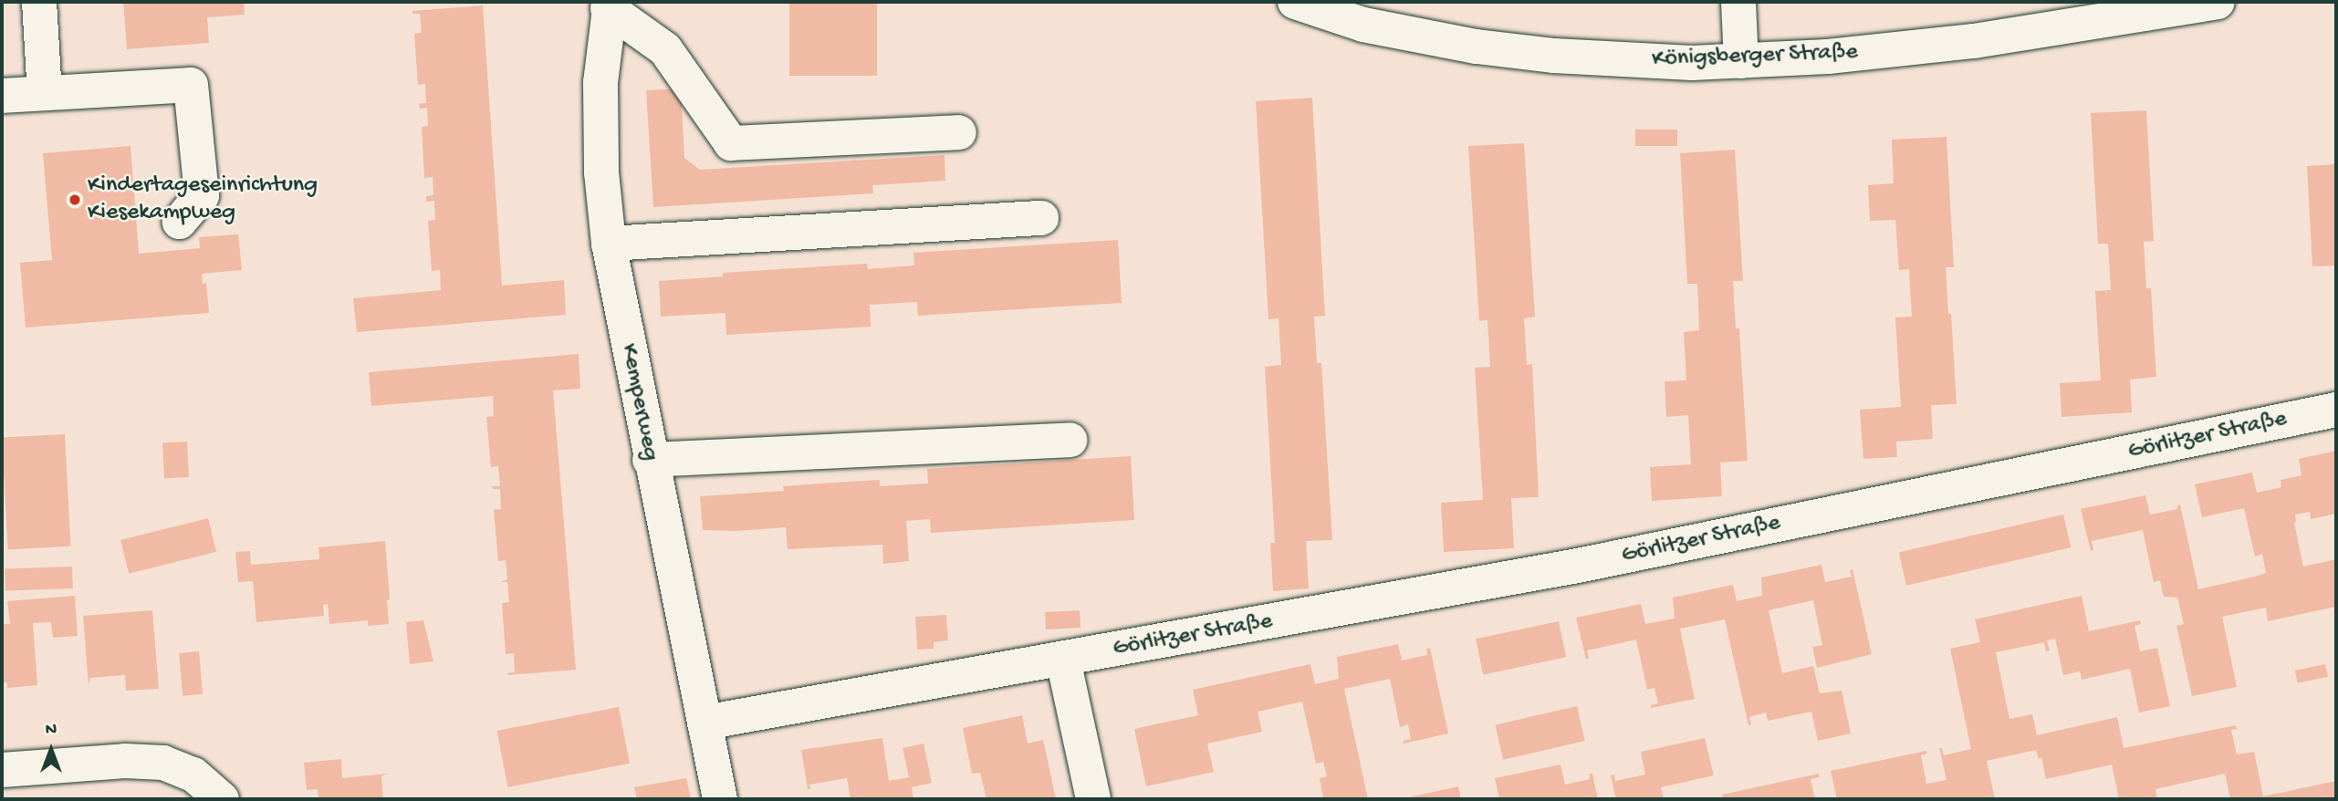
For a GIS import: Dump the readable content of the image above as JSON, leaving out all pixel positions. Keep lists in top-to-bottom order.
{
  "streets": {
    "street": ["Königsberger Straße", "Kemperweg", "Görlitzer Straße"]
  },
  "crossings": [
    ["Kemperweg", "Görlitzer Straße"]
  ],
  "places": ["Kindertageseinrichtung Kiesekampweg"],
  "north": "top"
}
